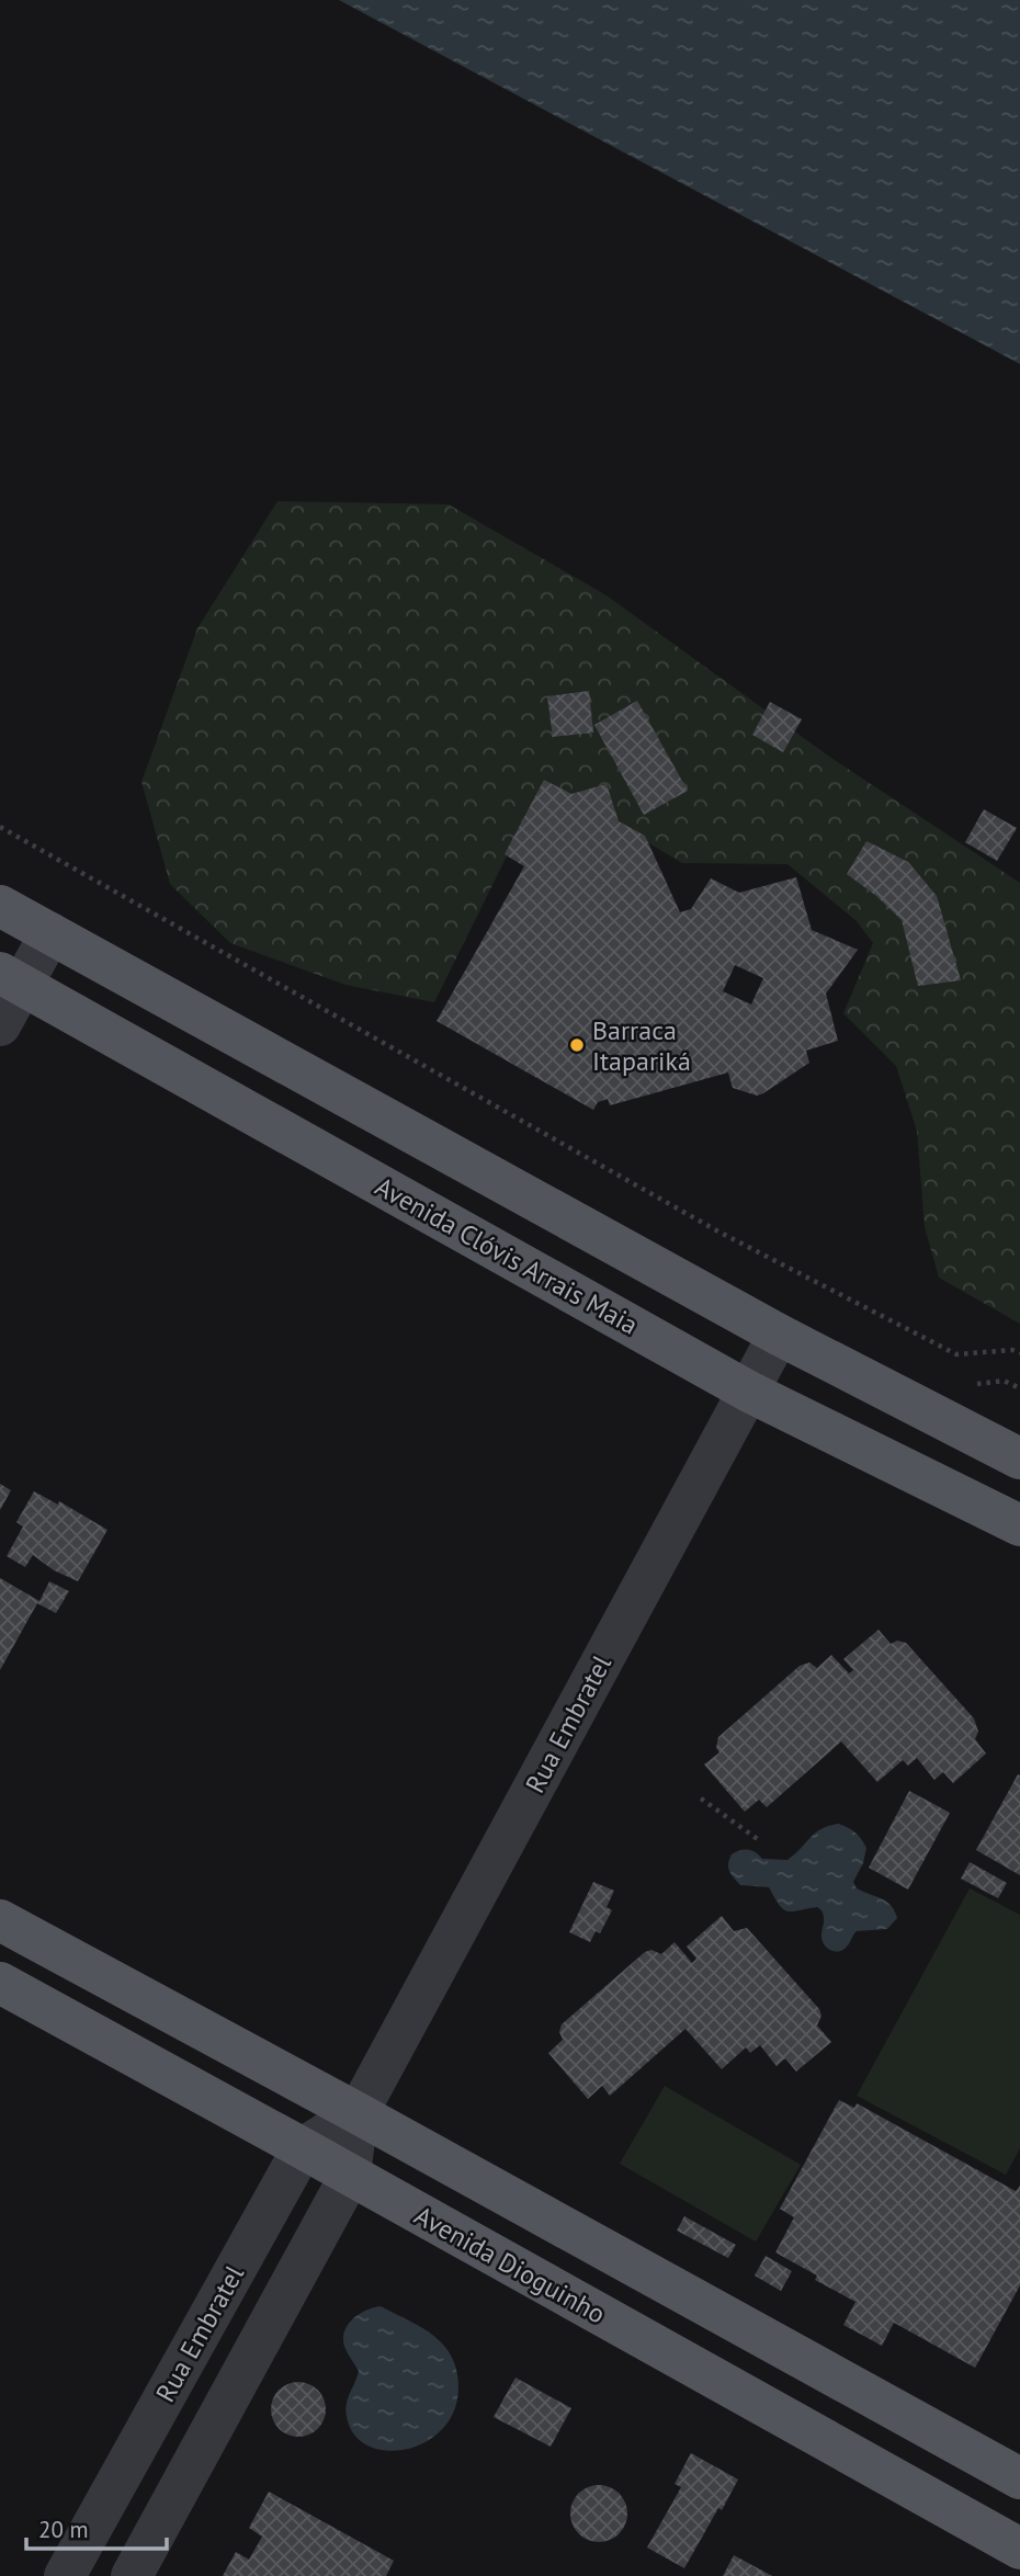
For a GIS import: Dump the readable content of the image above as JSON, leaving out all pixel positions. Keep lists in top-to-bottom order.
{
  "streets": {
    "main road": ["Avenida Clóvis Arrais Maia", "Avenida Dioguinho"],
    "street": ["Rua Embratel"]
  },
  "crossings": [
    ["Avenida Clóvis Arrais Maia", "Rua Embratel"],
    ["Rua Embratel", "Avenida Dioguinho"]
  ],
  "places": ["Barraca Itapariká"],
  "scale_bar": "20 m"
}
